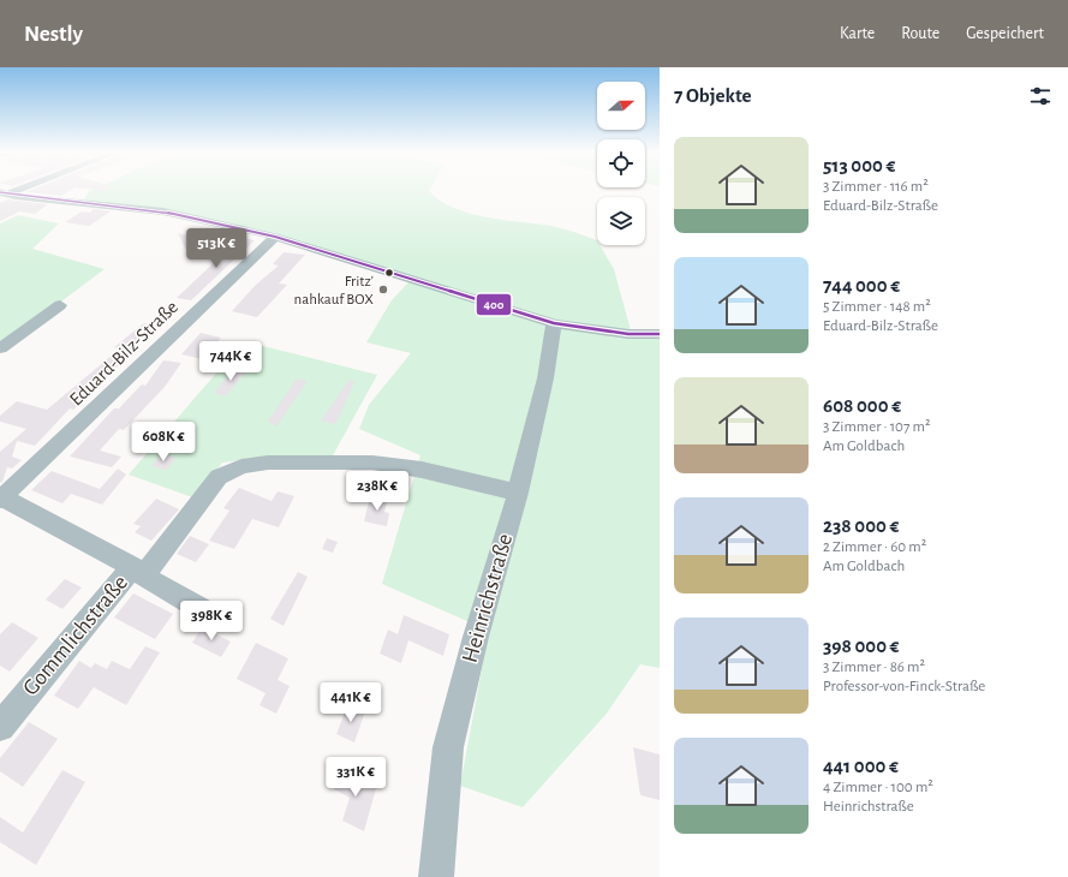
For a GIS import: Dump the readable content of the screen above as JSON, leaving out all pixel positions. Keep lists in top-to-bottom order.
{
  "streets": {
    "street": ["Eduard-Bilz-Straße", "Heinrichstraße", "Gommlichstraße"]
  },
  "crossings": [
    ["Heinrichstraße", "Gommlichstraße"]
  ],
  "places": ["Fritz' nahkauf BOX"],
  "lines": ["transit line 400"],
  "north": "right",
  "page": {
    "header": "Nestly",
    "nav": ["Karte", "Route", "Gespeichert"],
    "heading": "7 Objekte",
    "list": [
      {
        "name": "513 000 €",
        "note": "3 Zimmer · 116 m² · Eduard-Bilz-Straße"
      },
      {
        "name": "744 000 €",
        "note": "5 Zimmer · 148 m² · Eduard-Bilz-Straße"
      },
      {
        "name": "608 000 €",
        "note": "3 Zimmer · 107 m² · Am Goldbach"
      },
      {
        "name": "238 000 €",
        "note": "2 Zimmer · 60 m² · Am Goldbach"
      },
      {
        "name": "398 000 €",
        "note": "3 Zimmer · 86 m² · Professor-von-Finck-Straße"
      },
      {
        "name": "441 000 €",
        "note": "4 Zimmer · 100 m² · Heinrichstraße"
      }
    ],
    "price": [
      "513K €",
      "744K €",
      "608K €",
      "238K €",
      "398K €",
      "441K €",
      "331K €"
    ]
  }
}
